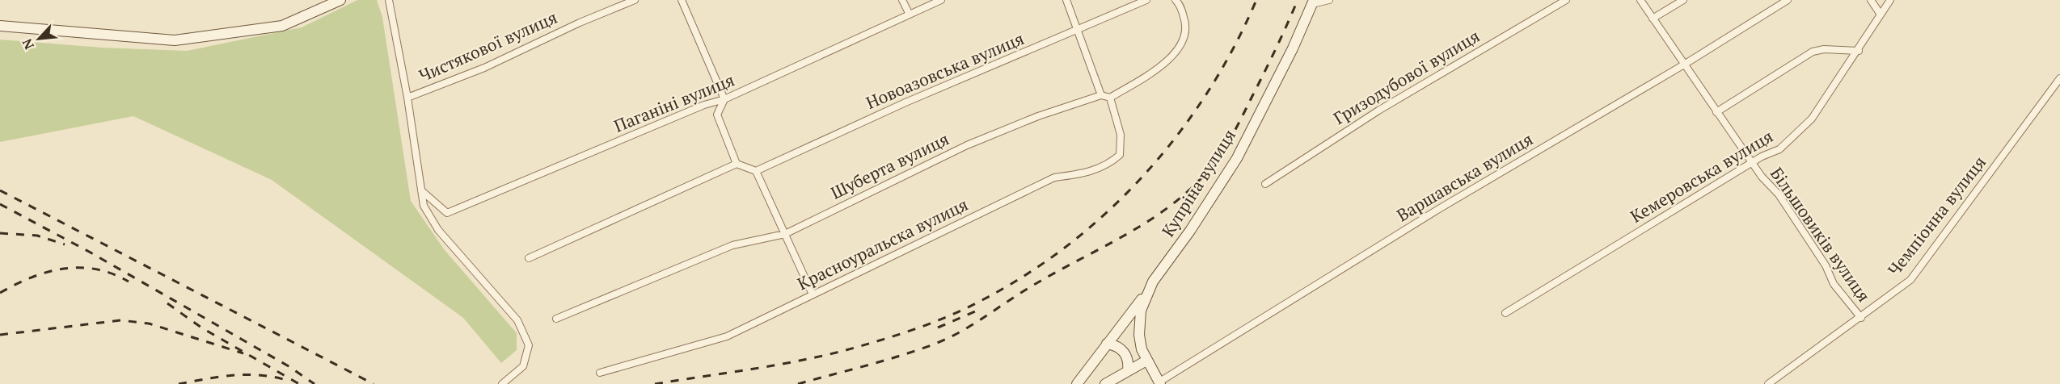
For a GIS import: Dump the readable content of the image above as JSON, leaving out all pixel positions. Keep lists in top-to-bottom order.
{
  "streets": {
    "main road": ["Купріна вулиця"],
    "street": [
      "Чистякової вулиця",
      "Новоазовська вулиця",
      "Гризодубової вулиця",
      "Паганіні вулиця",
      "Шуберта вулиця",
      "Кемеровська вулиця",
      "Варшавська вулиця",
      "Чемпіонна вулиця",
      "Більшовиків вулиця",
      "Красноуральска вулиця"
    ]
  },
  "crossings": [
    ["Кемеровська вулиця", "Більшовиків вулиця"],
    ["Варшавська вулиця", "Купріна вулиця"],
    ["Варшавська вулиця", "Більшовиків вулиця"],
    ["Чемпіонна вулиця", "Більшовиків вулиця"]
  ],
  "north": "bottom left"
}
